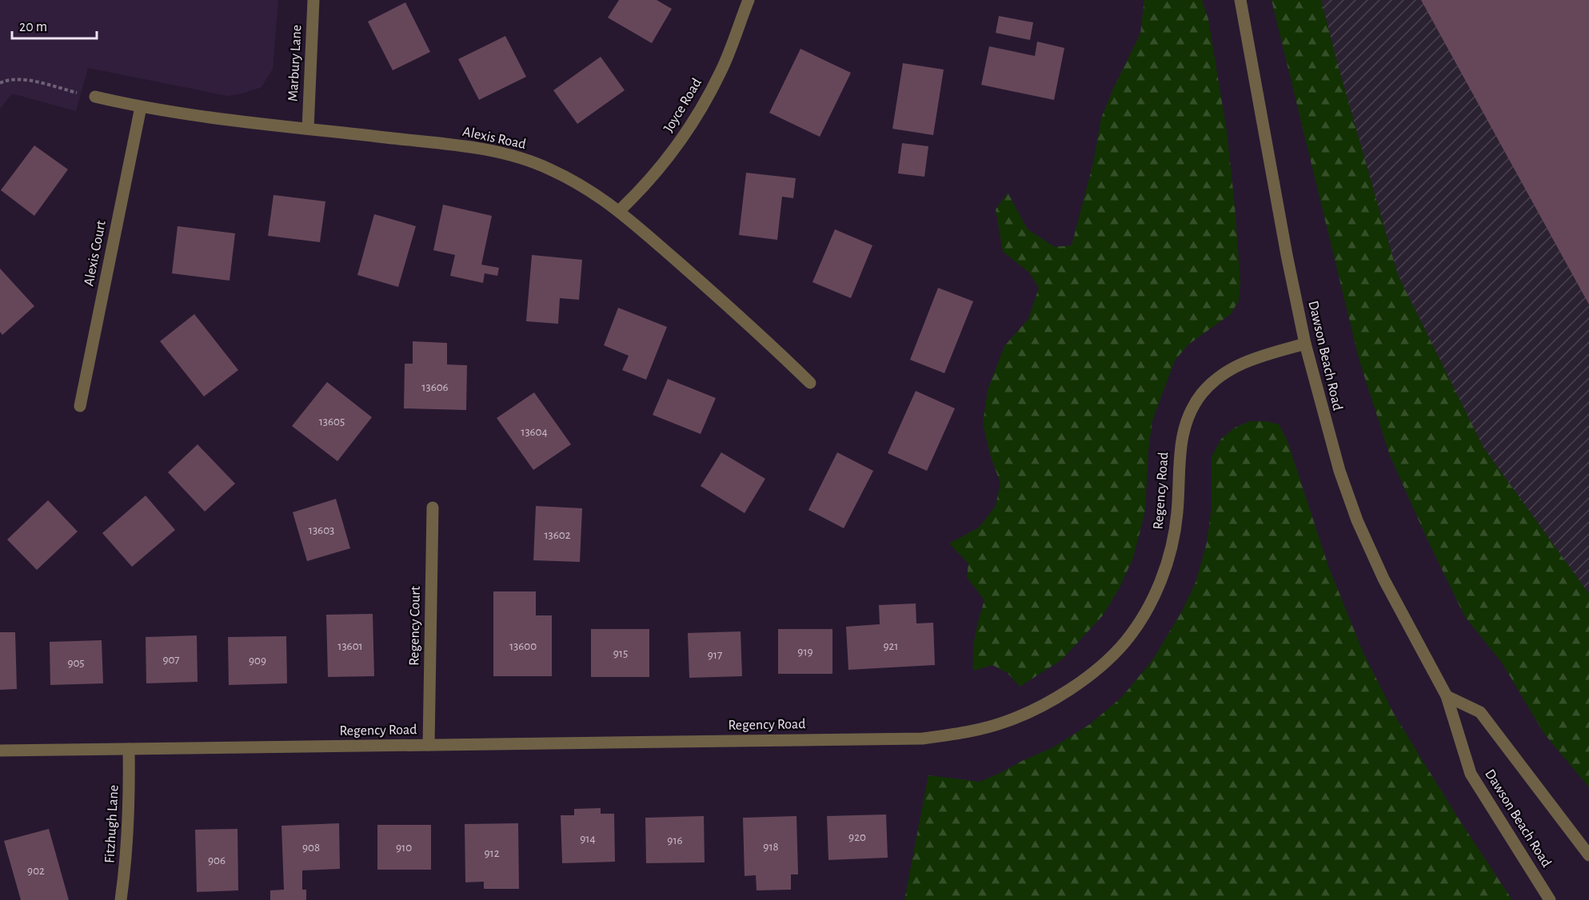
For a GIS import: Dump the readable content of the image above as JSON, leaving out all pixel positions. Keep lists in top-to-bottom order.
{
  "streets": {
    "street": [
      "Marbury Lane",
      "Joyce Road",
      "Alexis Road",
      "Alexis Court",
      "Dawson Beach Road",
      "Regency Road",
      "Regency Court",
      "Fitzhugh Lane"
    ]
  },
  "crossings": [
    ["Marbury Lane", "Alexis Road"],
    ["Joyce Road", "Alexis Road"],
    ["Alexis Road", "Alexis Court"],
    ["Dawson Beach Road", "Regency Road"],
    ["Regency Road", "Regency Court"],
    ["Regency Road", "Fitzhugh Lane"]
  ],
  "house_numbers": [
    "13606",
    "13605",
    "13604",
    "13603",
    "13602",
    "13601",
    "13600",
    "921",
    "919",
    "915",
    "917",
    "907",
    "909",
    "905",
    "920",
    "914",
    "916",
    "918",
    "908",
    "910",
    "912",
    "906",
    "902"
  ],
  "scale_bar": "20 m"
}
